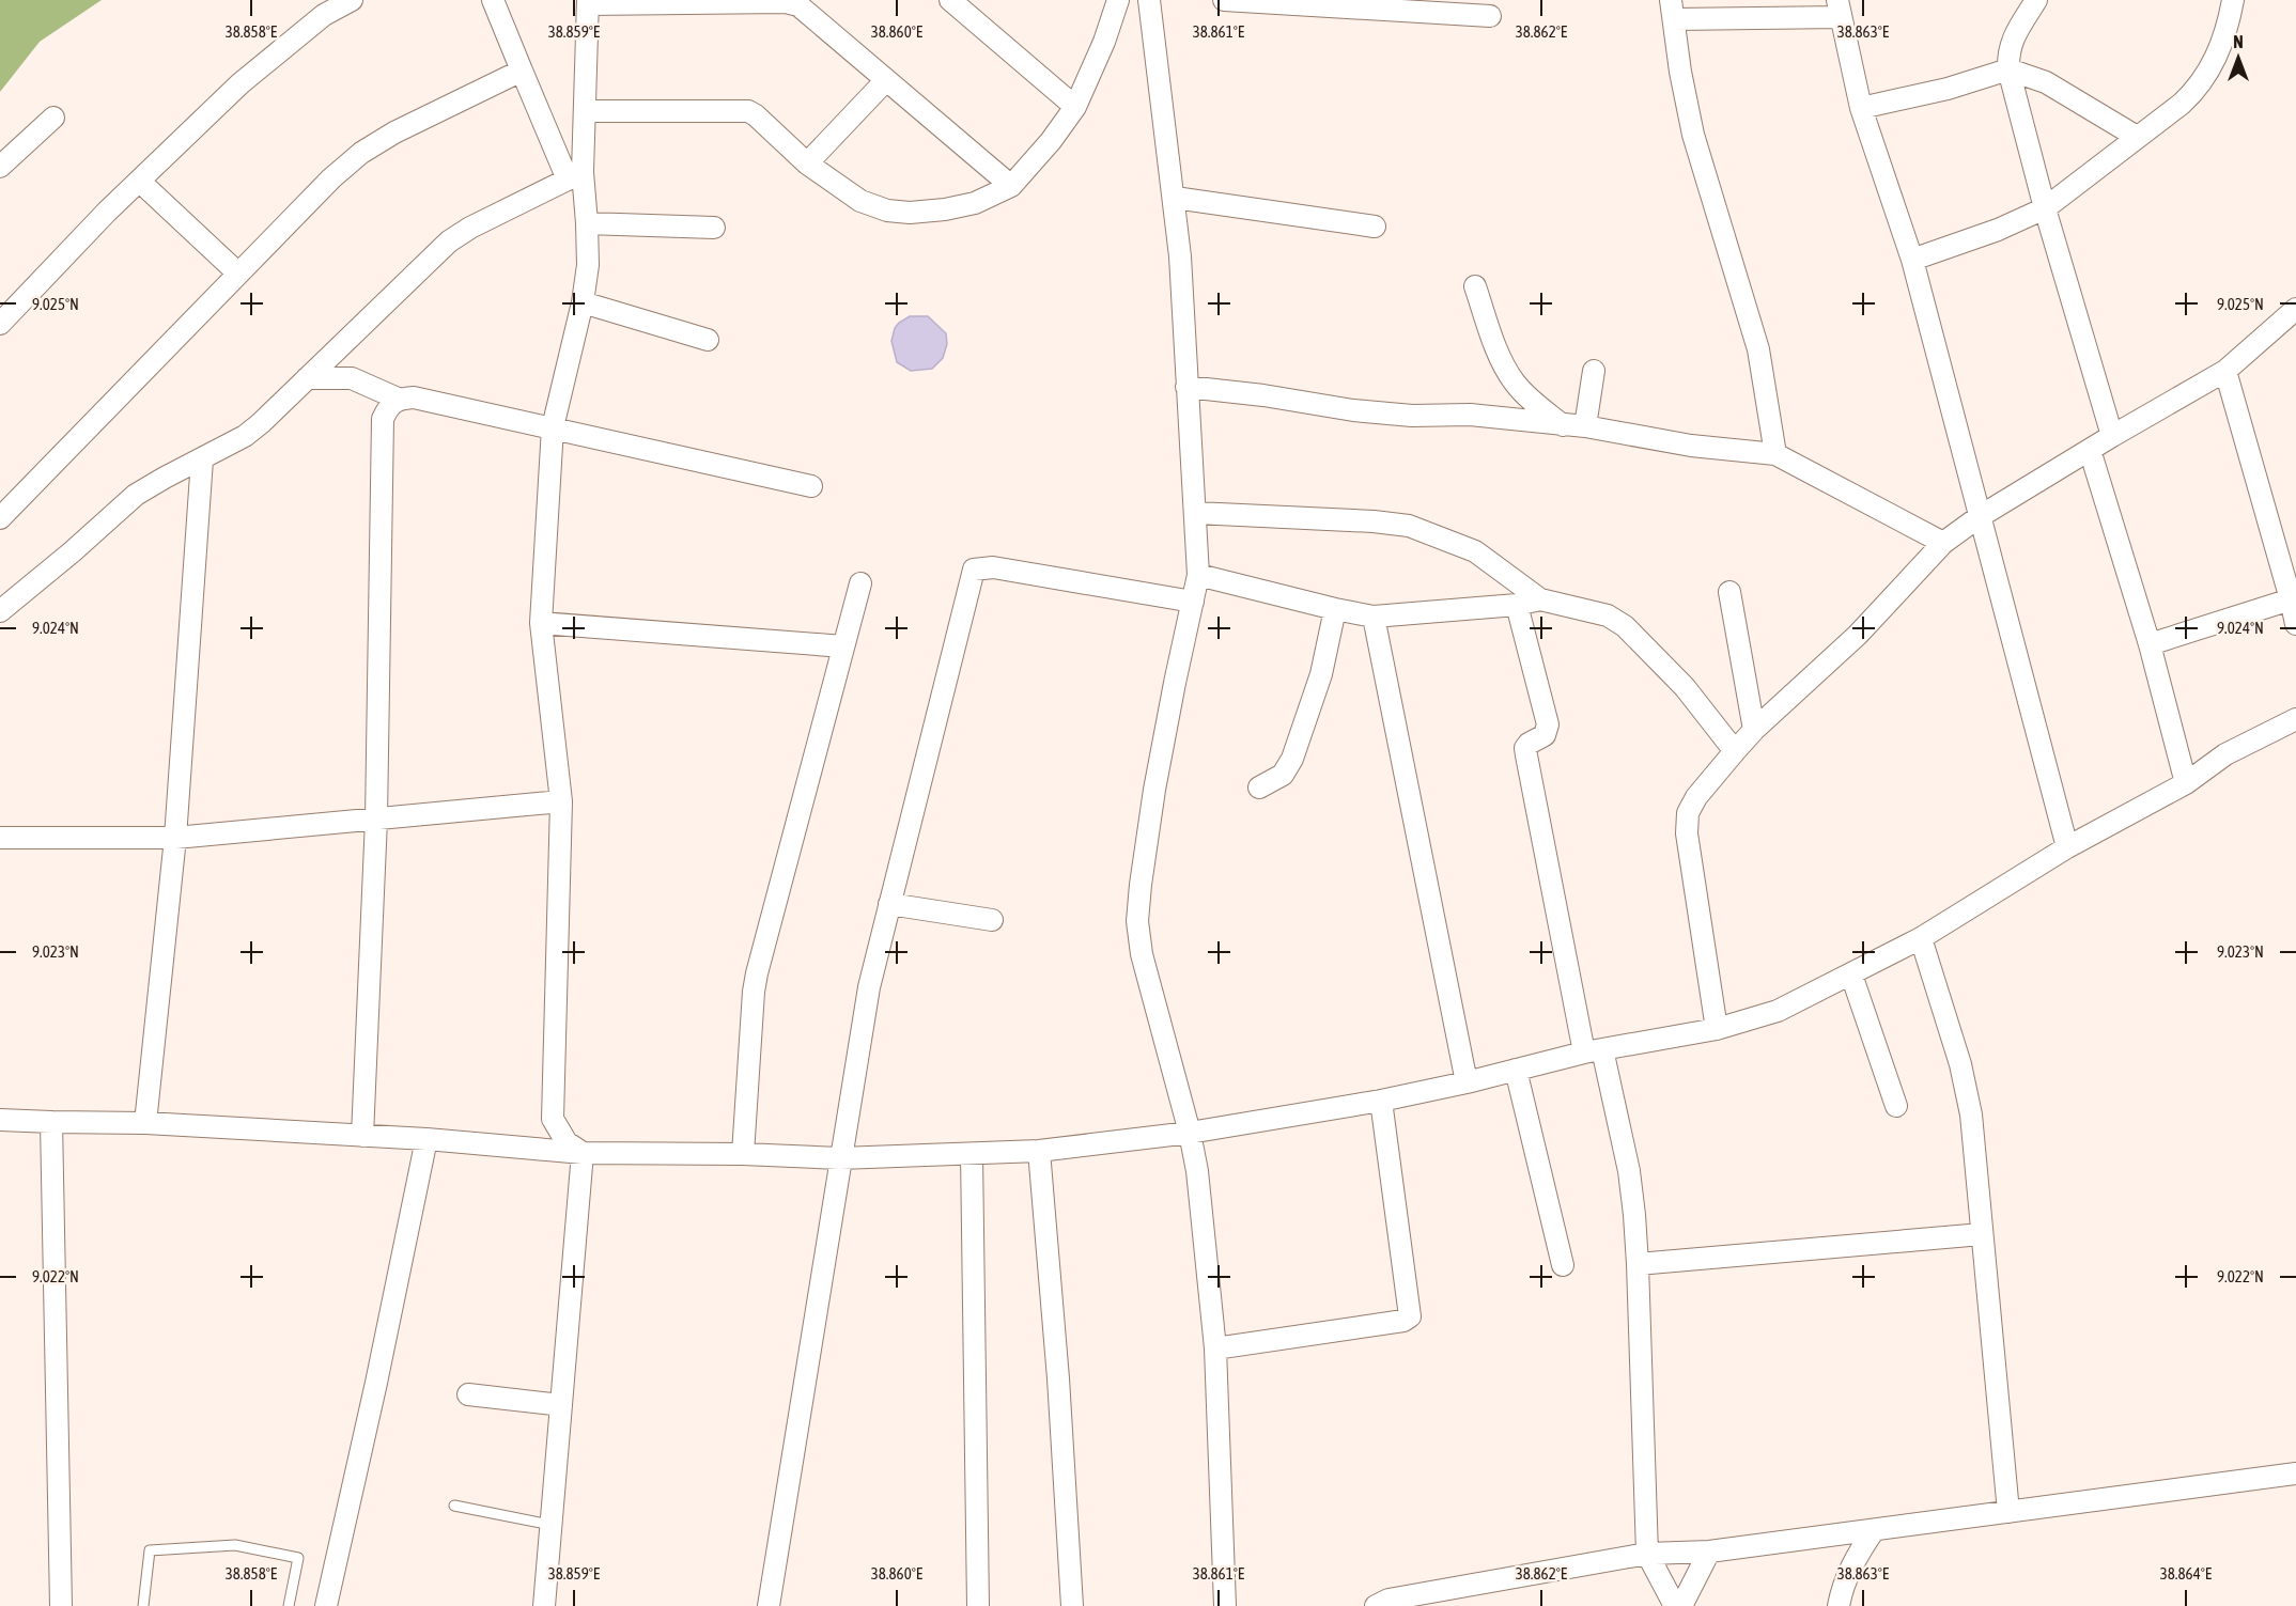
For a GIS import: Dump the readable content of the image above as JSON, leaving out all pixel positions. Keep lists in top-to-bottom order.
{
  "north": "top",
  "coordinates": [
    "38.858°E",
    "38.859°E",
    "38.860°E",
    "38.861°E",
    "38.862°E",
    "38.863°E",
    "9.025°N",
    "9.024°N",
    "9.023°N",
    "9.022°N",
    "38.864°E"
  ]
}
